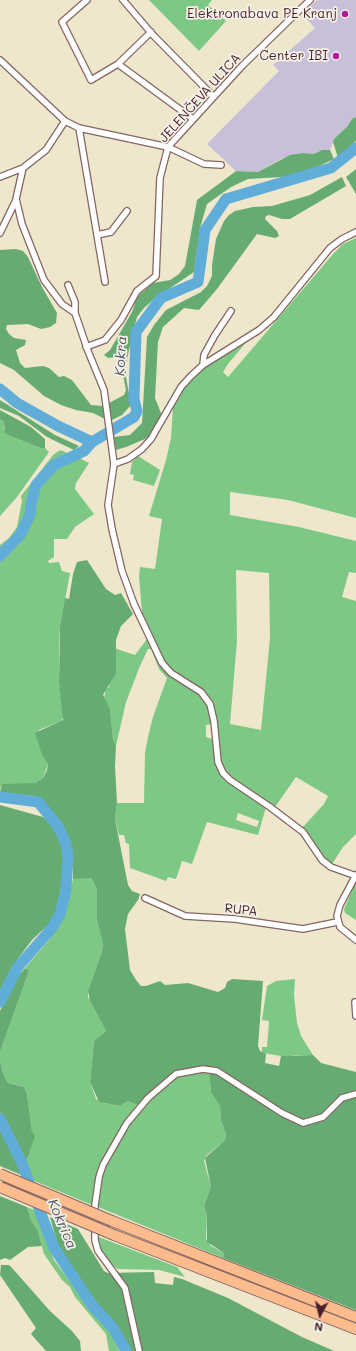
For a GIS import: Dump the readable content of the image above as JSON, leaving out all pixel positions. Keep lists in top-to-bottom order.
{
  "streets": {
    "street": ["JELENČEVA ULICA", "RUPA"]
  },
  "water": ["Kokra", "Kokrica"],
  "places": ["Elektronabava PE Kranj", "Center IBI"],
  "north": "bottom"
}
